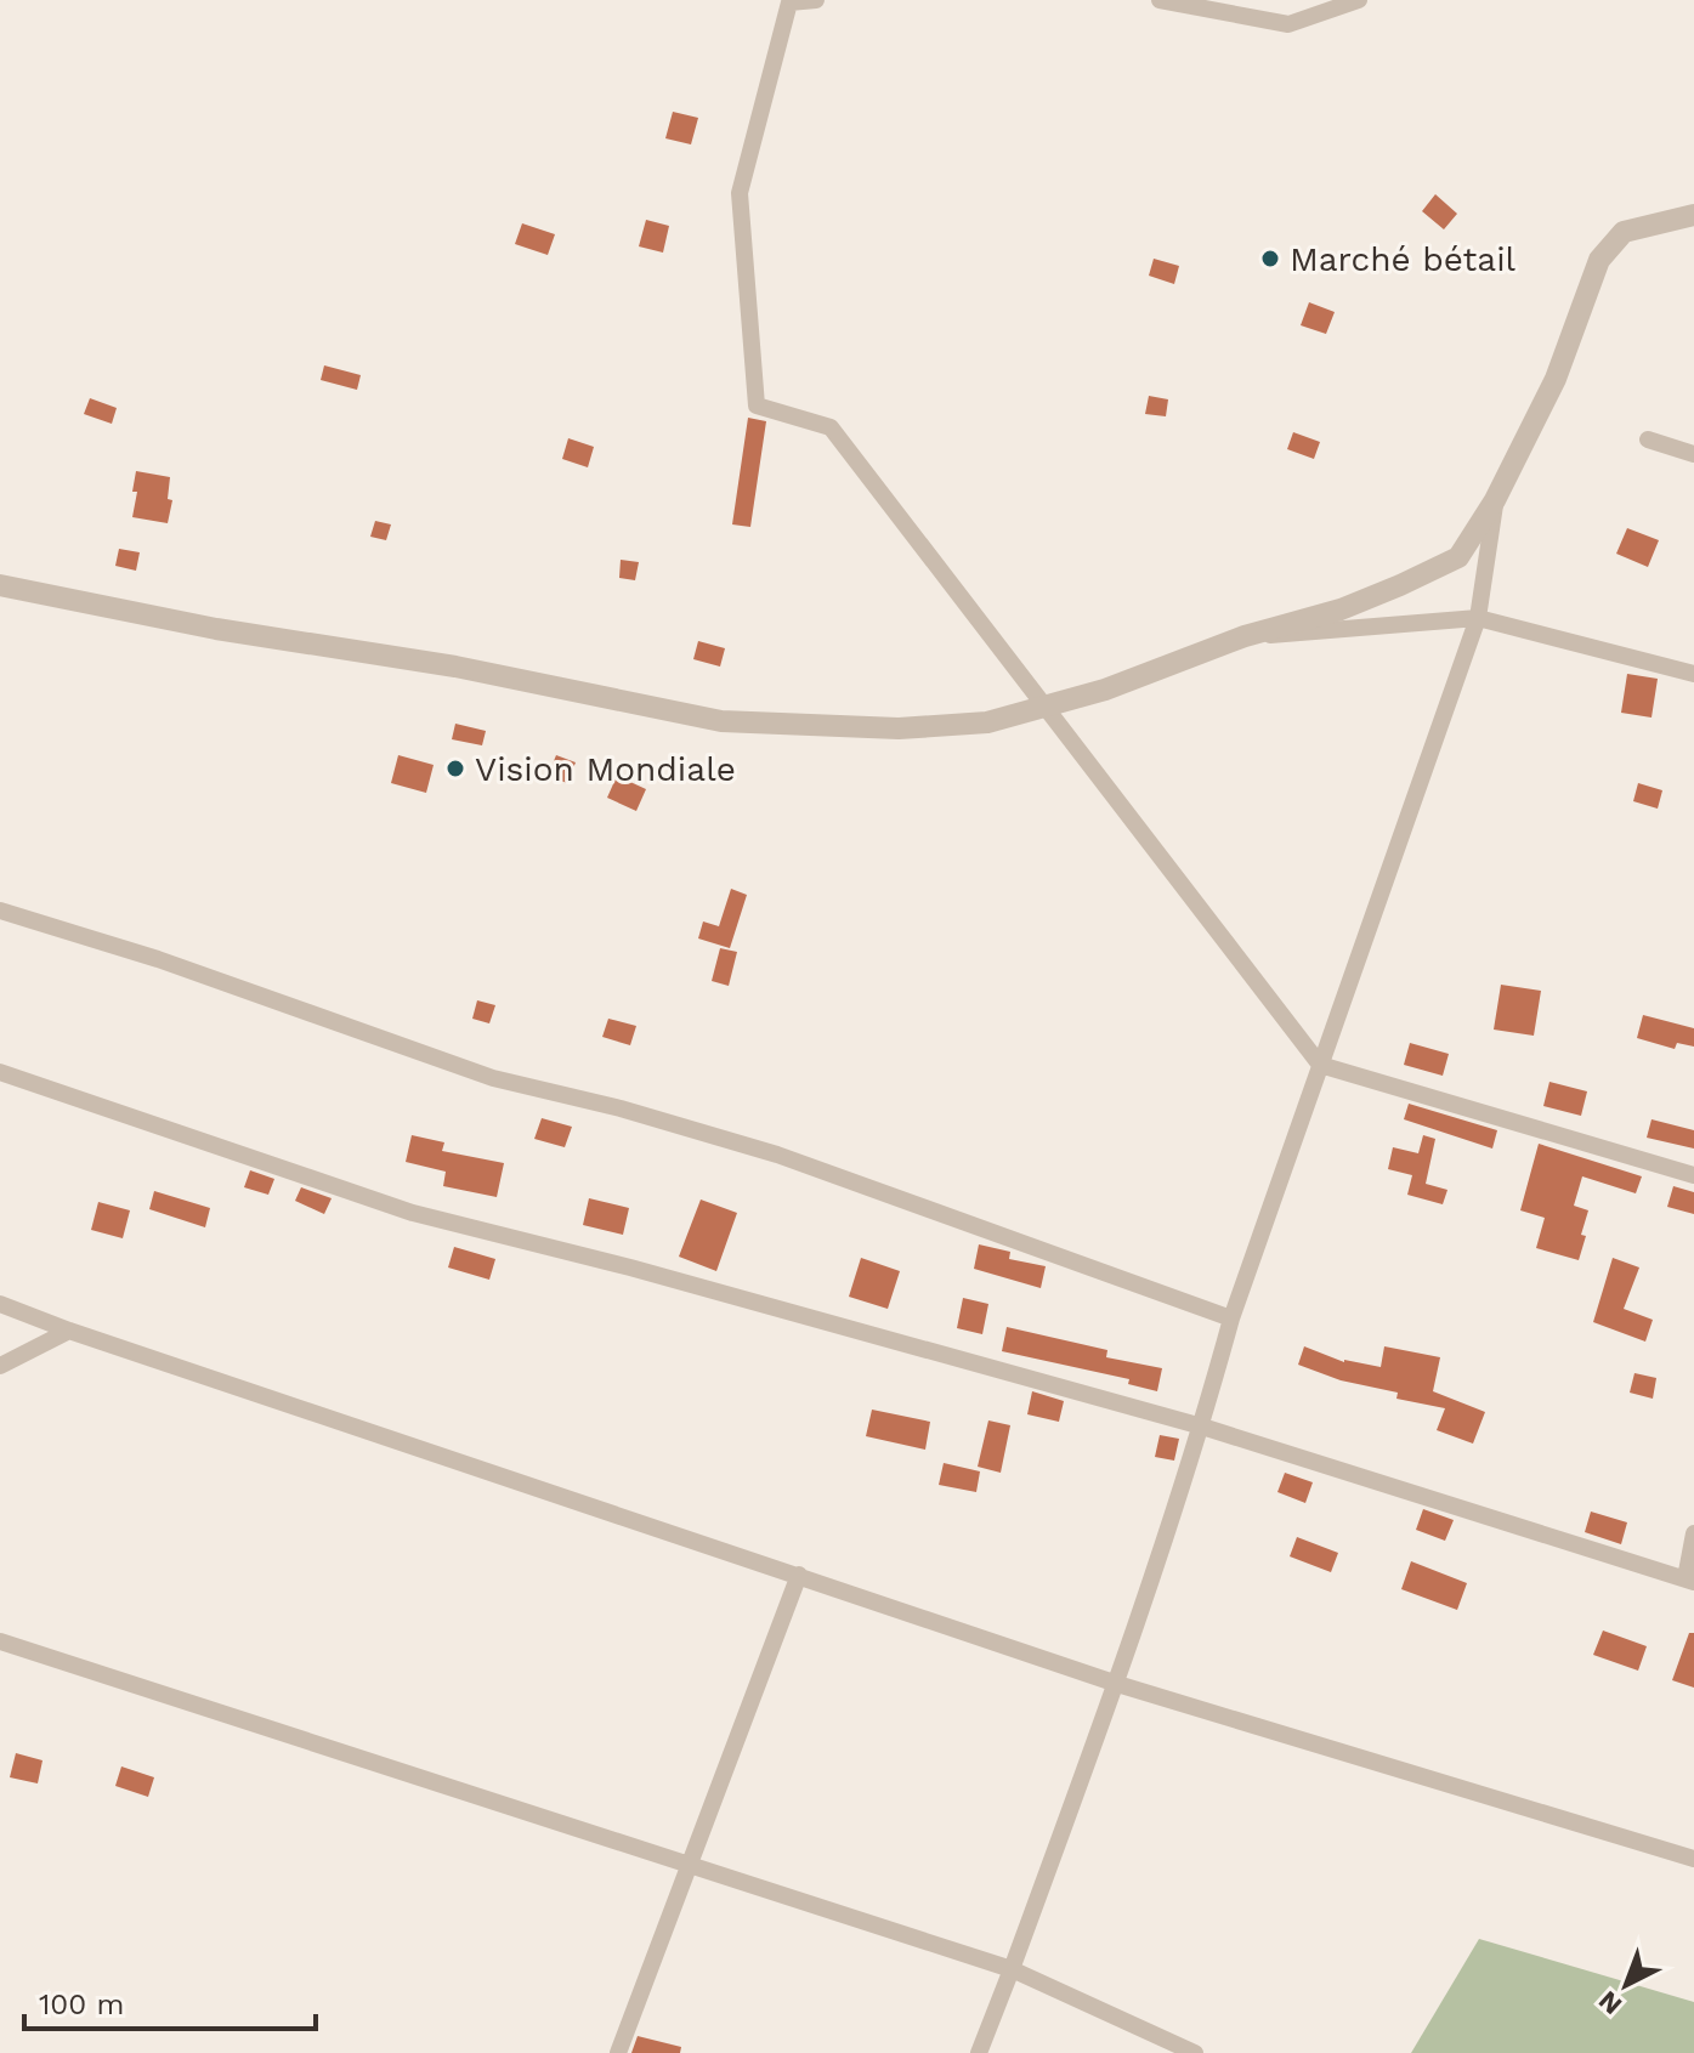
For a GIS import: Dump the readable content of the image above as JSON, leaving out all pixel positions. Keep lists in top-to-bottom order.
{
  "places": ["Marché bétail", "Vision Mondiale"],
  "scale_bar": "100 m",
  "north": "bottom left"
}
